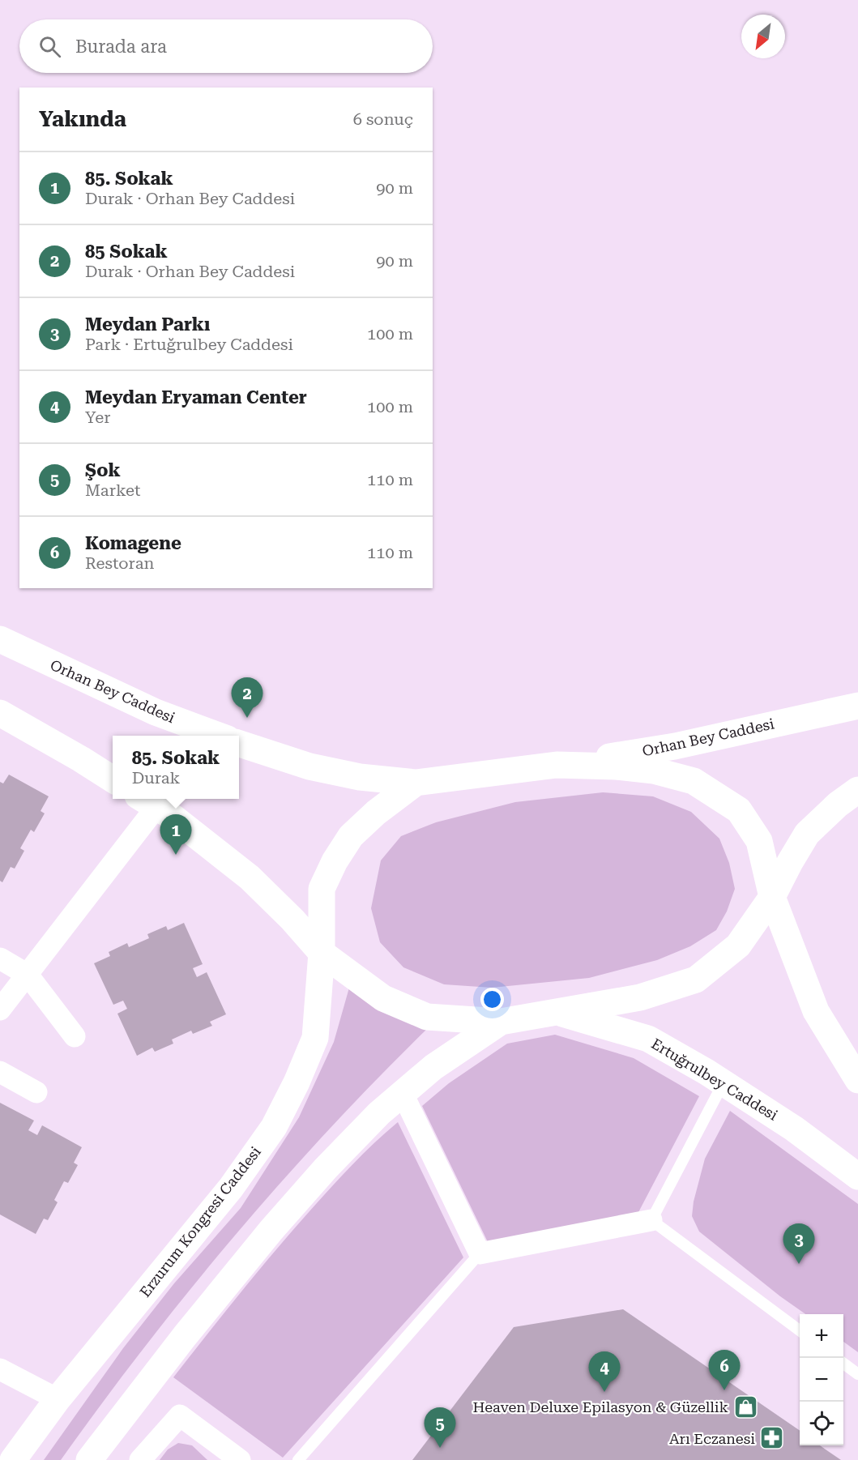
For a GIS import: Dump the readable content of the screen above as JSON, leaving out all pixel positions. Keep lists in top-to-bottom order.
{
  "streets": {
    "main road": ["Orhan Bey Caddesi", "Ertuğrulbey Caddesi", "Erzurum Kongresi Caddesi"]
  },
  "places": {
    "shop": ["Heaven Deluxe Epilasyon & Güzellik"],
    "pharmacy": ["Arı Eczanesi"]
  },
  "north": "bottom left",
  "page": {
    "search": "Burada ara",
    "heading": ["Yakında", "6 sonuç"],
    "list": [
      {
        "mark": "1",
        "name": "85. Sokak",
        "note": "Durak · Orhan Bey Caddesi",
        "value": "90 m"
      },
      {
        "mark": "2",
        "name": "85 Sokak",
        "note": "Durak · Orhan Bey Caddesi",
        "value": "90 m"
      },
      {
        "mark": "3",
        "name": "Meydan Parkı",
        "note": "Park · Ertuğrulbey Caddesi",
        "value": "100 m"
      },
      {
        "mark": "4",
        "name": "Meydan Eryaman Center",
        "note": "Yer",
        "value": "100 m"
      },
      {
        "mark": "5",
        "name": "Şok",
        "note": "Market",
        "value": "110 m"
      },
      {
        "mark": "6",
        "name": "Komagene",
        "note": "Restoran",
        "value": "110 m"
      }
    ],
    "pins": [
      "2",
      "1",
      "3",
      "6",
      "4",
      "5"
    ],
    "popup": ["85. Sokak", "Durak"],
    "map_buttons": ["+", "−"]
  }
}
